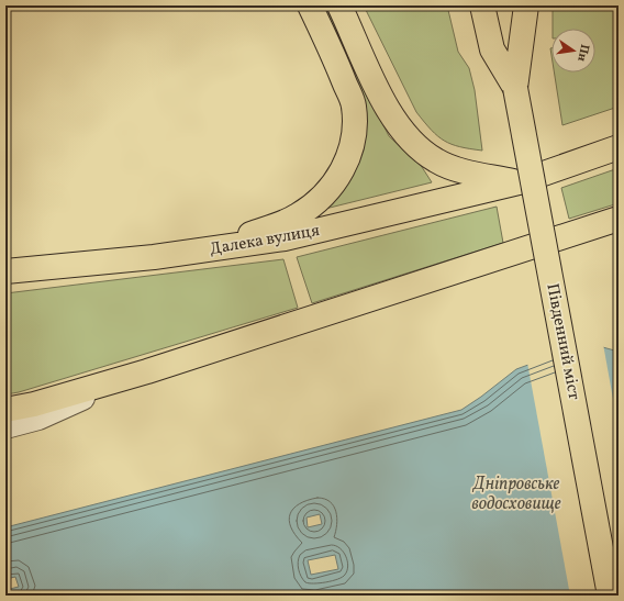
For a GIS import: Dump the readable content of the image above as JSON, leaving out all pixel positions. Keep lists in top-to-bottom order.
{
  "streets": {
    "main road": ["Далека вулиця", "Південний міст"]
  },
  "water": ["Дніпровське водосховище"],
  "north": "right"
}
